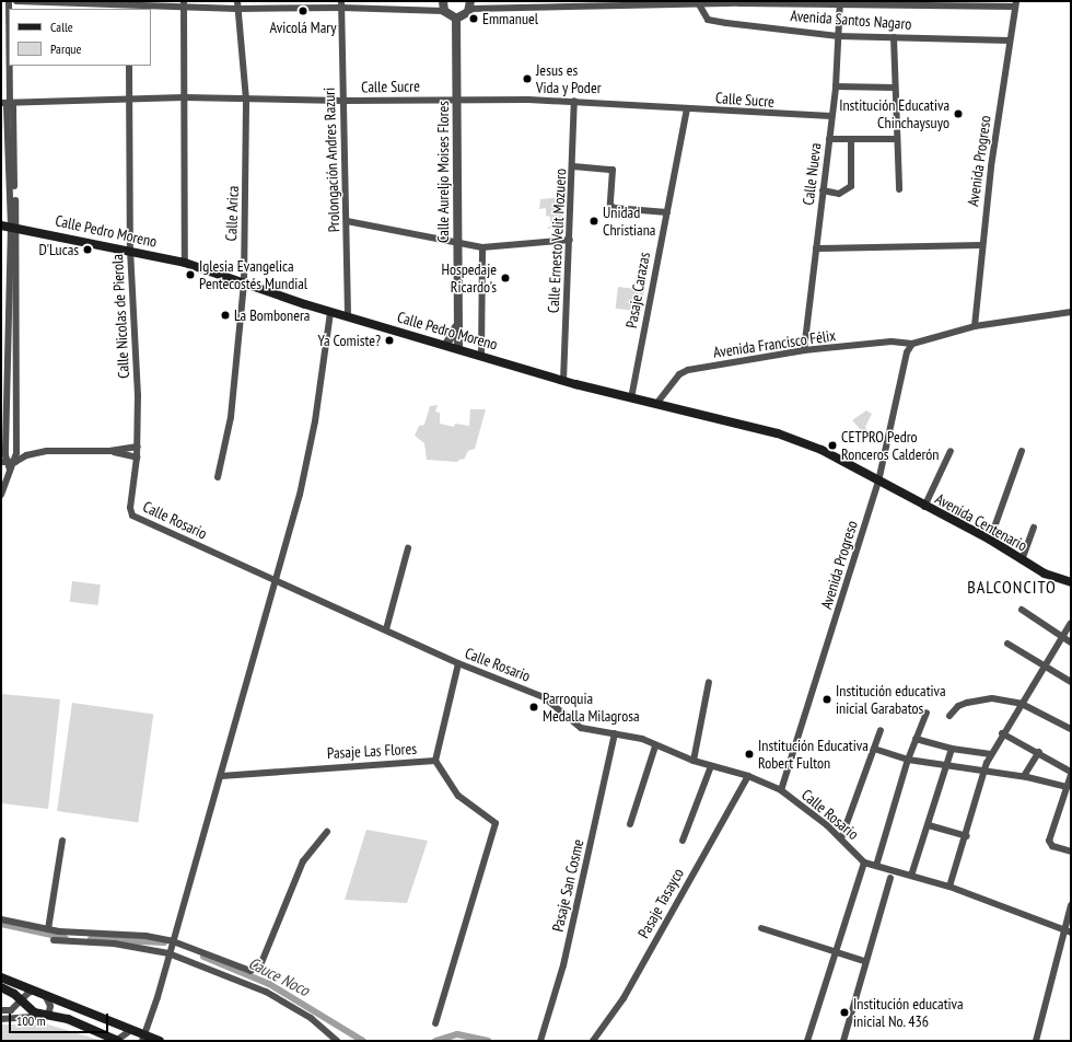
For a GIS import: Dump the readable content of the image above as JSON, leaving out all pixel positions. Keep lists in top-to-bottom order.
{
  "streets": {
    "main road": ["Calle Pedro Moreno", "Avenida Centenario"],
    "street": [
      "Avenida Santos Nagaro",
      "Calle Sucre",
      "Prolongación Andres Razuri",
      "Avenida Progreso",
      "Calle Aureljo Moises Flores",
      "Calle Nueva",
      "Calle Arica",
      "Calle Ernesto Velit Mozuero",
      "Pasaje Carazas",
      "Calle Nicolas de Pierola",
      "Avenida Francisco Félix",
      "Calle Rosario",
      "Pasaje Las Flores",
      "Pasaje San Cosme",
      "Pasaje Tasayco"
    ]
  },
  "crossings": [
    ["Avenida Santos Nagaro", "Avenida Progreso"],
    ["Avenida Santos Nagaro", "Calle Nueva"],
    ["Calle Sucre", "Prolongación Andres Razuri"],
    ["Calle Sucre", "Calle Aureljo Moises Flores"],
    ["Calle Sucre", "Calle Nueva"],
    ["Calle Sucre", "Calle Arica"],
    ["Calle Sucre", "Calle Ernesto Velit Mozuero"],
    ["Calle Sucre", "Pasaje Carazas"],
    ["Calle Sucre", "Calle Nicolas de Pierola"],
    ["Prolongación Andres Razuri", "Calle Pedro Moreno"],
    ["Avenida Progreso", "Calle Pedro Moreno"],
    ["Avenida Progreso", "Avenida Francisco Félix"],
    ["Avenida Progreso", "Calle Rosario"],
    ["Avenida Progreso", "Avenida Centenario"],
    ["Calle Aureljo Moises Flores", "Calle Pedro Moreno"],
    ["Calle Nueva", "Avenida Francisco Félix"],
    ["Calle Arica", "Calle Pedro Moreno"],
    ["Calle Pedro Moreno", "Calle Ernesto Velit Mozuero"],
    ["Calle Pedro Moreno", "Pasaje Carazas"],
    ["Calle Pedro Moreno", "Calle Nicolas de Pierola"],
    ["Calle Pedro Moreno", "Avenida Francisco Félix"],
    ["Calle Pedro Moreno", "Avenida Centenario"],
    ["Calle Nicolas de Pierola", "Calle Rosario"],
    ["Calle Rosario", "Pasaje San Cosme"],
    ["Calle Rosario", "Pasaje Tasayco"]
  ],
  "districts": ["BALCONCITO"],
  "water": ["Cauce Noco"],
  "places": [
    "Avicolá Mary",
    "Emmanuel",
    "Jesus es Vida y Poder",
    "Institución Educativa Chinchaysuyo",
    "Unidad Christiana",
    "D'Lucas",
    "Iglesia Evangelica Pentecostés Mundial",
    "Hospedaje Ricardo's",
    "La Bombonera",
    "Ya Comiste?",
    "CETPRO Pedro Ronceros Calderón",
    "Institución educativa inicial Garabatos",
    "Parroquia Medalla Milagrosa",
    "Institución Educativa Robert Fulton",
    "Institución educativa inicial No. 436"
  ],
  "legend": ["Calle", "Parque"],
  "scale_bar": "100 m"
}
